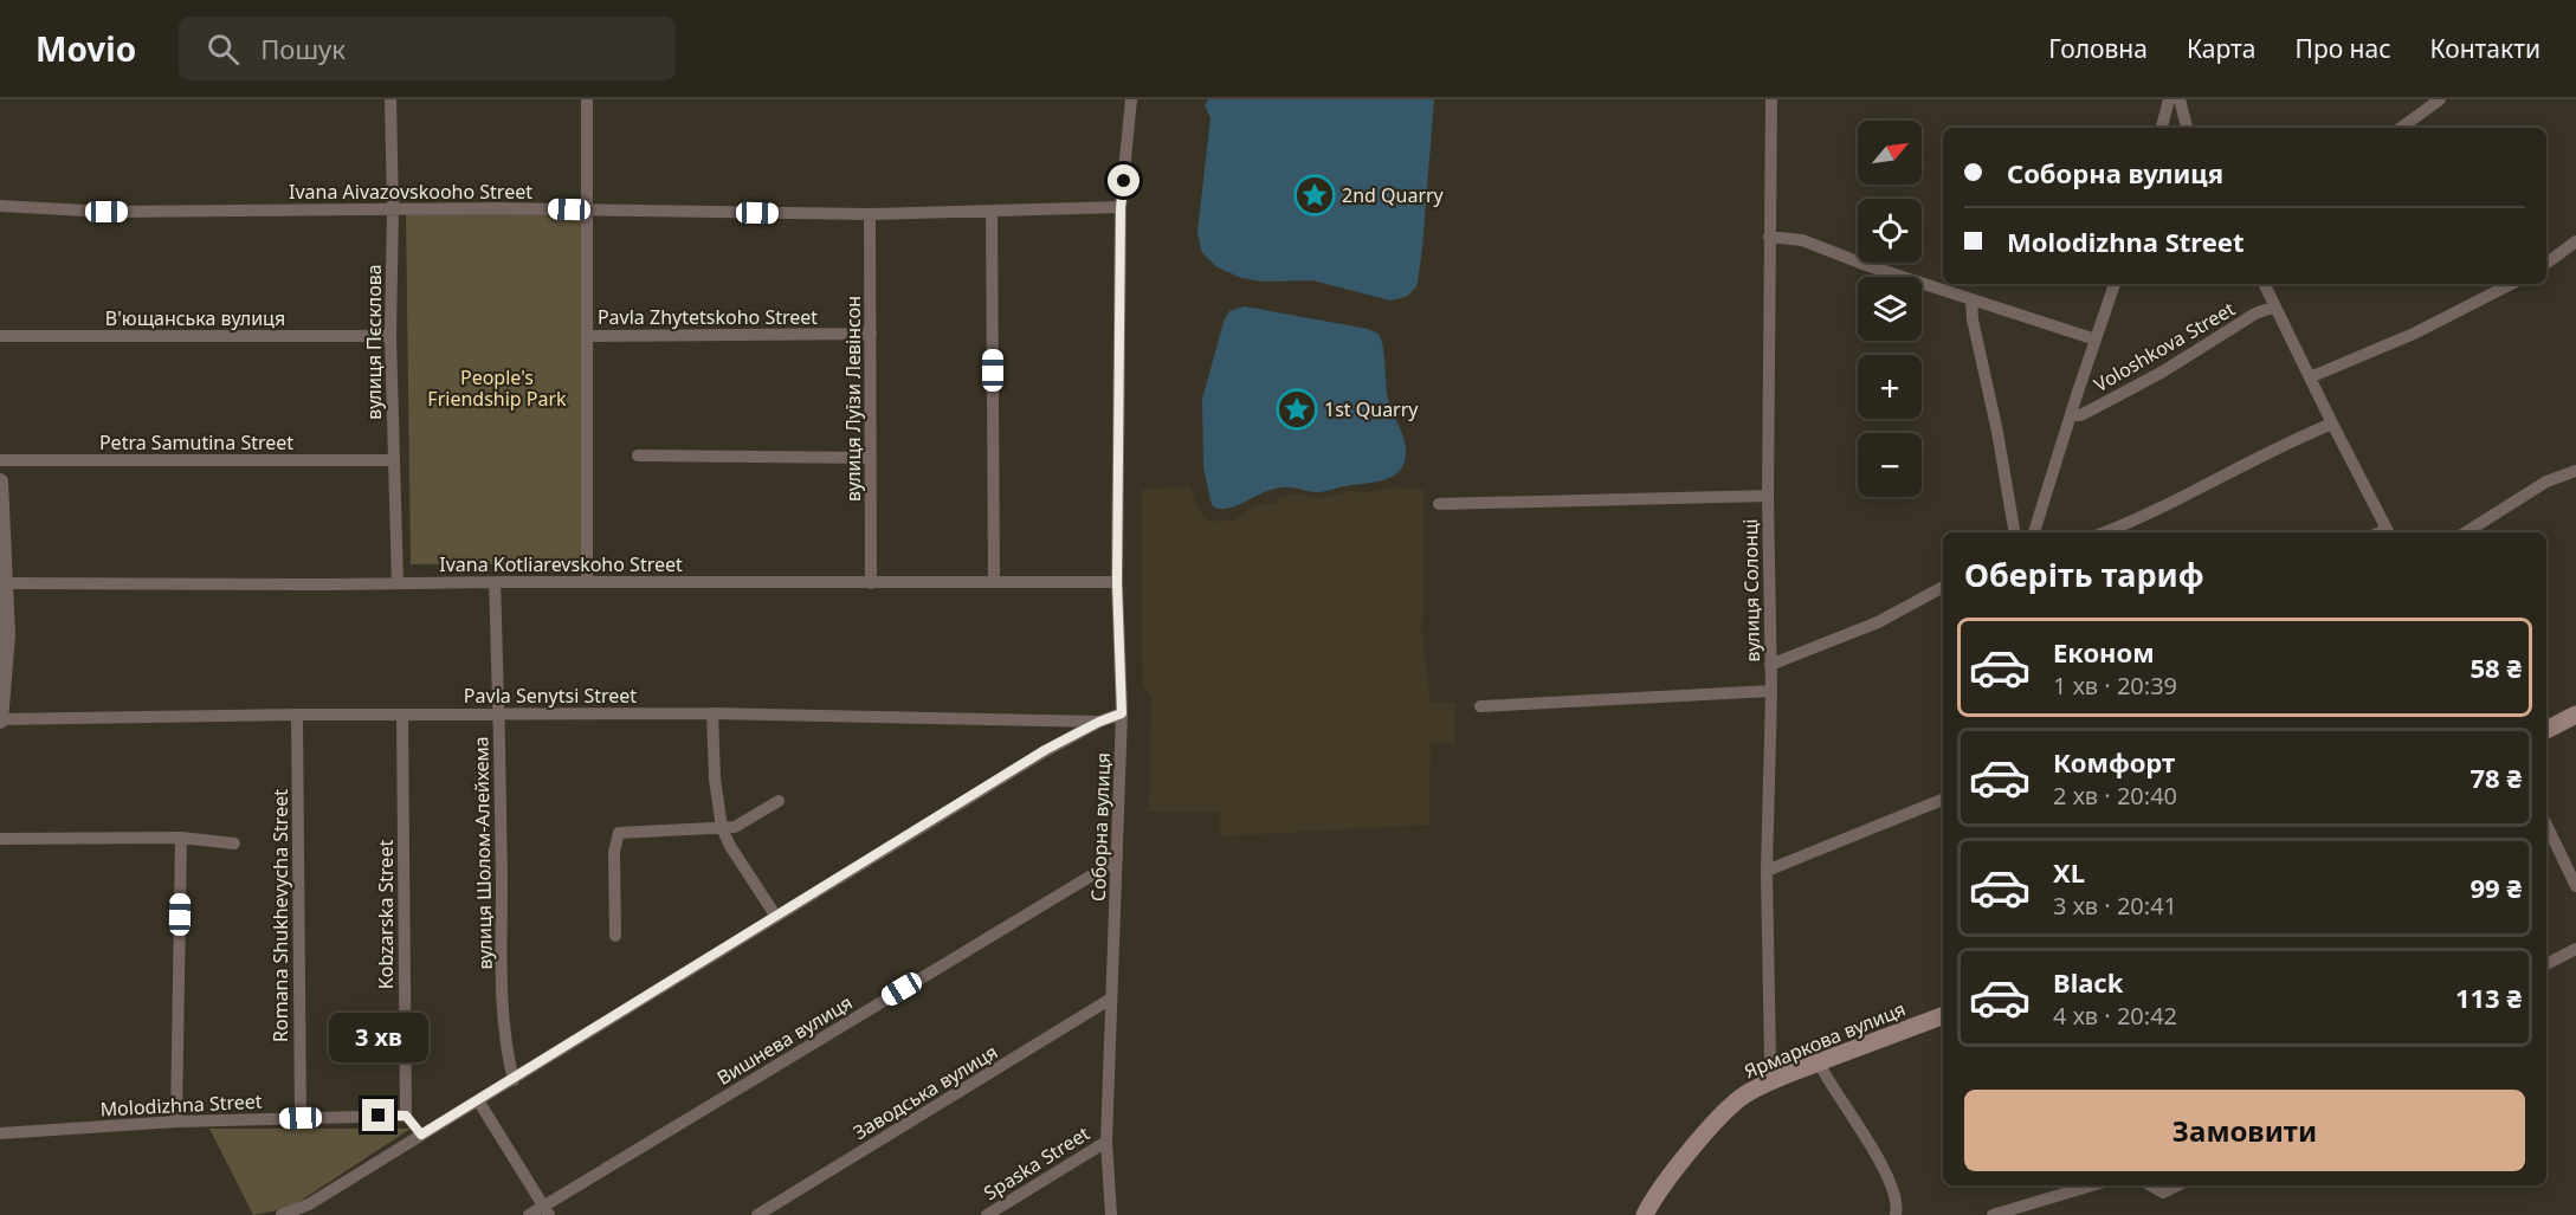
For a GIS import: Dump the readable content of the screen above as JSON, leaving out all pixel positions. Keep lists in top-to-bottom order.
{
  "streets": {
    "main road": ["Ярмаркова вулиця"],
    "street": [
      "Ivana Aivazovskooho Street",
      "Pavla Zhytetskoho Street",
      "В'ющанська вулиця",
      "вулиця Пєсклова",
      "Voloshkova Street",
      "вулиця Луїзи Левінсон",
      "Petra Samutina Street",
      "Ivana Kotliarevskoho Street",
      "вулиця Солонці",
      "Pavla Senytsi Street",
      "Соборна вулиця",
      "вулиця Шолом-Алейхема",
      "Kobzarska Street",
      "Romana Shukhevycha Street",
      "Вишнева вулиця",
      "Заводська вулиця",
      "Molodizhna Street",
      "Spaska Street"
    ]
  },
  "crossings": [
    ["Ivana Aivazovskooho Street", "вулиця Пєсклова"],
    ["Ivana Aivazovskooho Street", "вулиця Луїзи Левінсон"],
    ["Ivana Aivazovskooho Street", "Соборна вулиця"],
    ["Pavla Zhytetskoho Street", "вулиця Луїзи Левінсон"],
    ["В'ющанська вулиця", "вулиця Пєсклова"],
    ["вулиця Пєсклова", "Petra Samutina Street"],
    ["вулиця Пєсклова", "Ivana Kotliarevskoho Street"],
    ["вулиця Луїзи Левінсон", "Ivana Kotliarevskoho Street"],
    ["Ivana Kotliarevskoho Street", "Соборна вулиця"],
    ["Ivana Kotliarevskoho Street", "вулиця Шолом-Алейхема"],
    ["вулиця Солонці", "Ярмаркова вулиця"],
    ["Pavla Senytsi Street", "вулиця Шолом-Алейхема"],
    ["Pavla Senytsi Street", "Kobzarska Street"],
    ["Pavla Senytsi Street", "Romana Shukhevycha Street"],
    ["Соборна вулиця", "Вишнева вулиця"],
    ["Соборна вулиця", "Заводська вулиця"],
    ["Соборна вулиця", "Spaska Street"],
    ["Kobzarska Street", "Molodizhna Street"],
    ["Romana Shukhevycha Street", "Molodizhna Street"]
  ],
  "parks": ["People's Friendship Park"],
  "places": {
    "place": ["2nd Quarry", "1st Quarry"]
  },
  "north": "top right",
  "page": {
    "header": "Movio",
    "search": "Пошук",
    "nav": [
      "Головна",
      "Карта",
      "Про нас",
      "Контакти"
    ],
    "map_buttons": ["+", "−"],
    "banner": ["Соборна вулиця", "Molodizhna Street"],
    "heading": "Оберіть тариф",
    "list": [
      {
        "name": "Економ",
        "note": "1 хв · 20:39",
        "value": "58 ₴"
      },
      {
        "name": "Комфорт",
        "note": "2 хв · 20:40",
        "value": "78 ₴"
      },
      {
        "name": "XL",
        "note": "3 хв · 20:41",
        "value": "99 ₴"
      },
      {
        "name": "Black",
        "note": "4 хв · 20:42",
        "value": "113 ₴"
      }
    ],
    "bubble": "3 хв",
    "buttons": "Замовити"
  }
}
